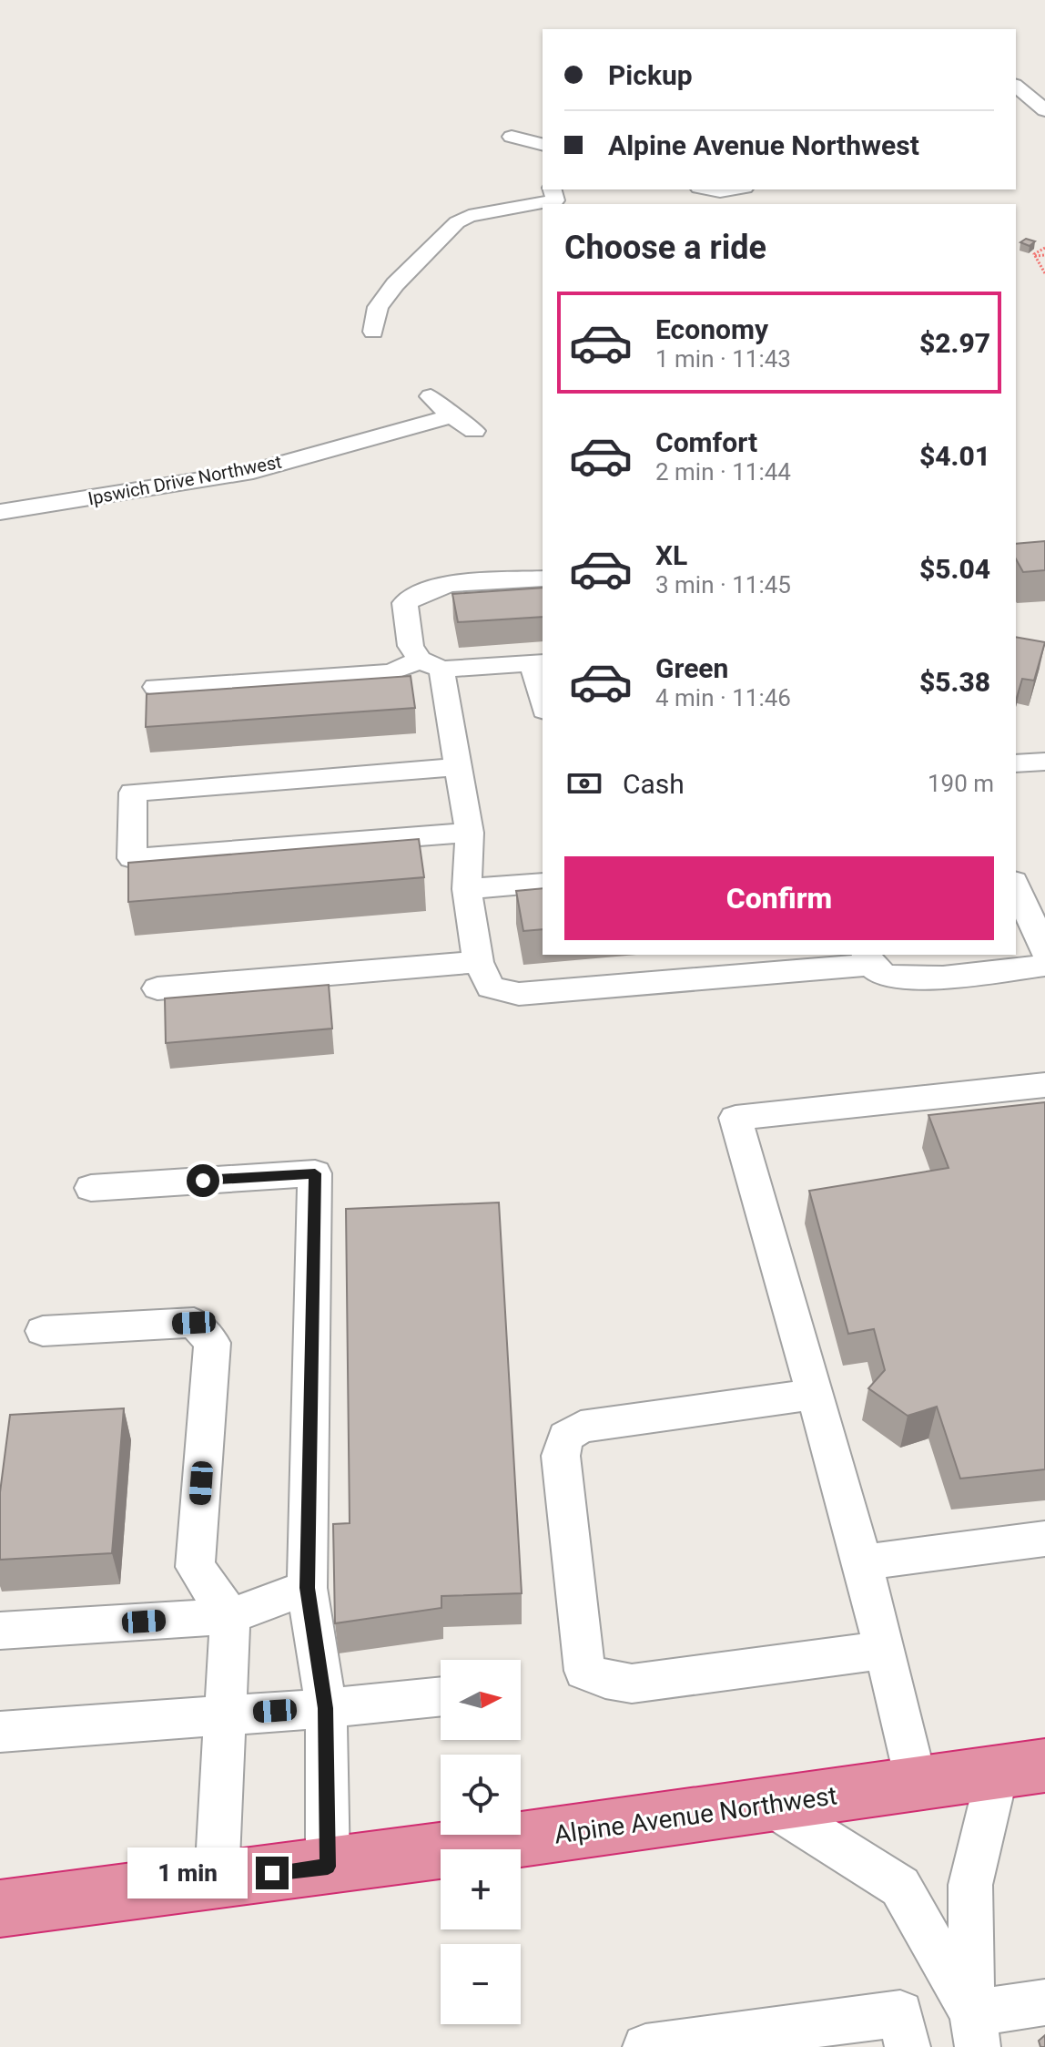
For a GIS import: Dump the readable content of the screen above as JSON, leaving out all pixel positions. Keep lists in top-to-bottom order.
{
  "streets": {
    "highway": ["Alpine Avenue Northwest"],
    "street": ["Ipswich Drive Northwest"]
  },
  "north": "right",
  "page": {
    "banner": ["Pickup", "Alpine Avenue Northwest"],
    "heading": "Choose a ride",
    "list": [
      {
        "name": "Economy",
        "note": "1 min · 11:43",
        "value": "$2.97"
      },
      {
        "name": "Comfort",
        "note": "2 min · 11:44",
        "value": "$4.01"
      },
      {
        "name": "XL",
        "note": "3 min · 11:45",
        "value": "$5.04"
      },
      {
        "name": "Green",
        "note": "4 min · 11:46",
        "value": "$5.38"
      }
    ],
    "pay": ["Cash", "190 m"],
    "buttons": "Confirm",
    "map_buttons": ["+", "−"],
    "bubble": "1 min"
  }
}
